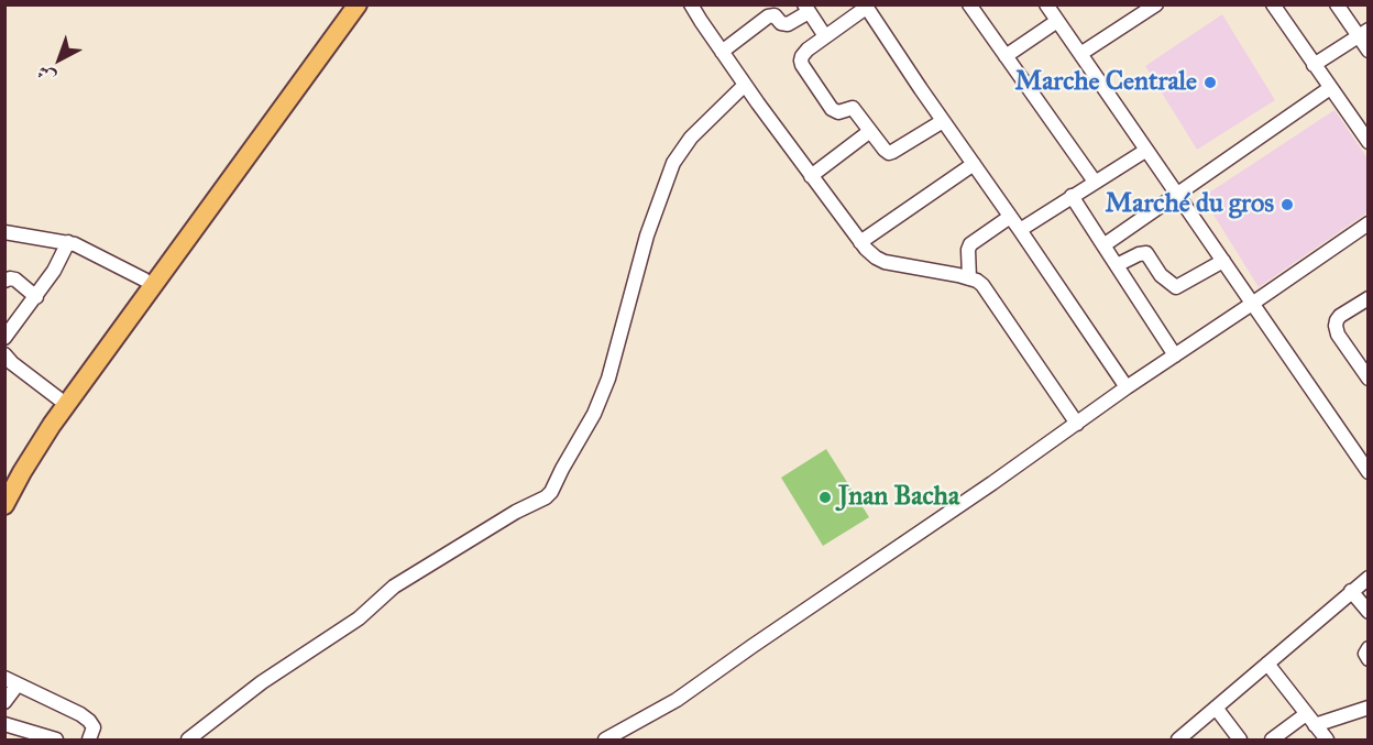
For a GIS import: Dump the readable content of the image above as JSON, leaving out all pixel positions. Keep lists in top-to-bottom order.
{
  "places": ["Marche Centrale", "Marché du gros", "Jnan Bacha"],
  "north": "bottom left"
}
